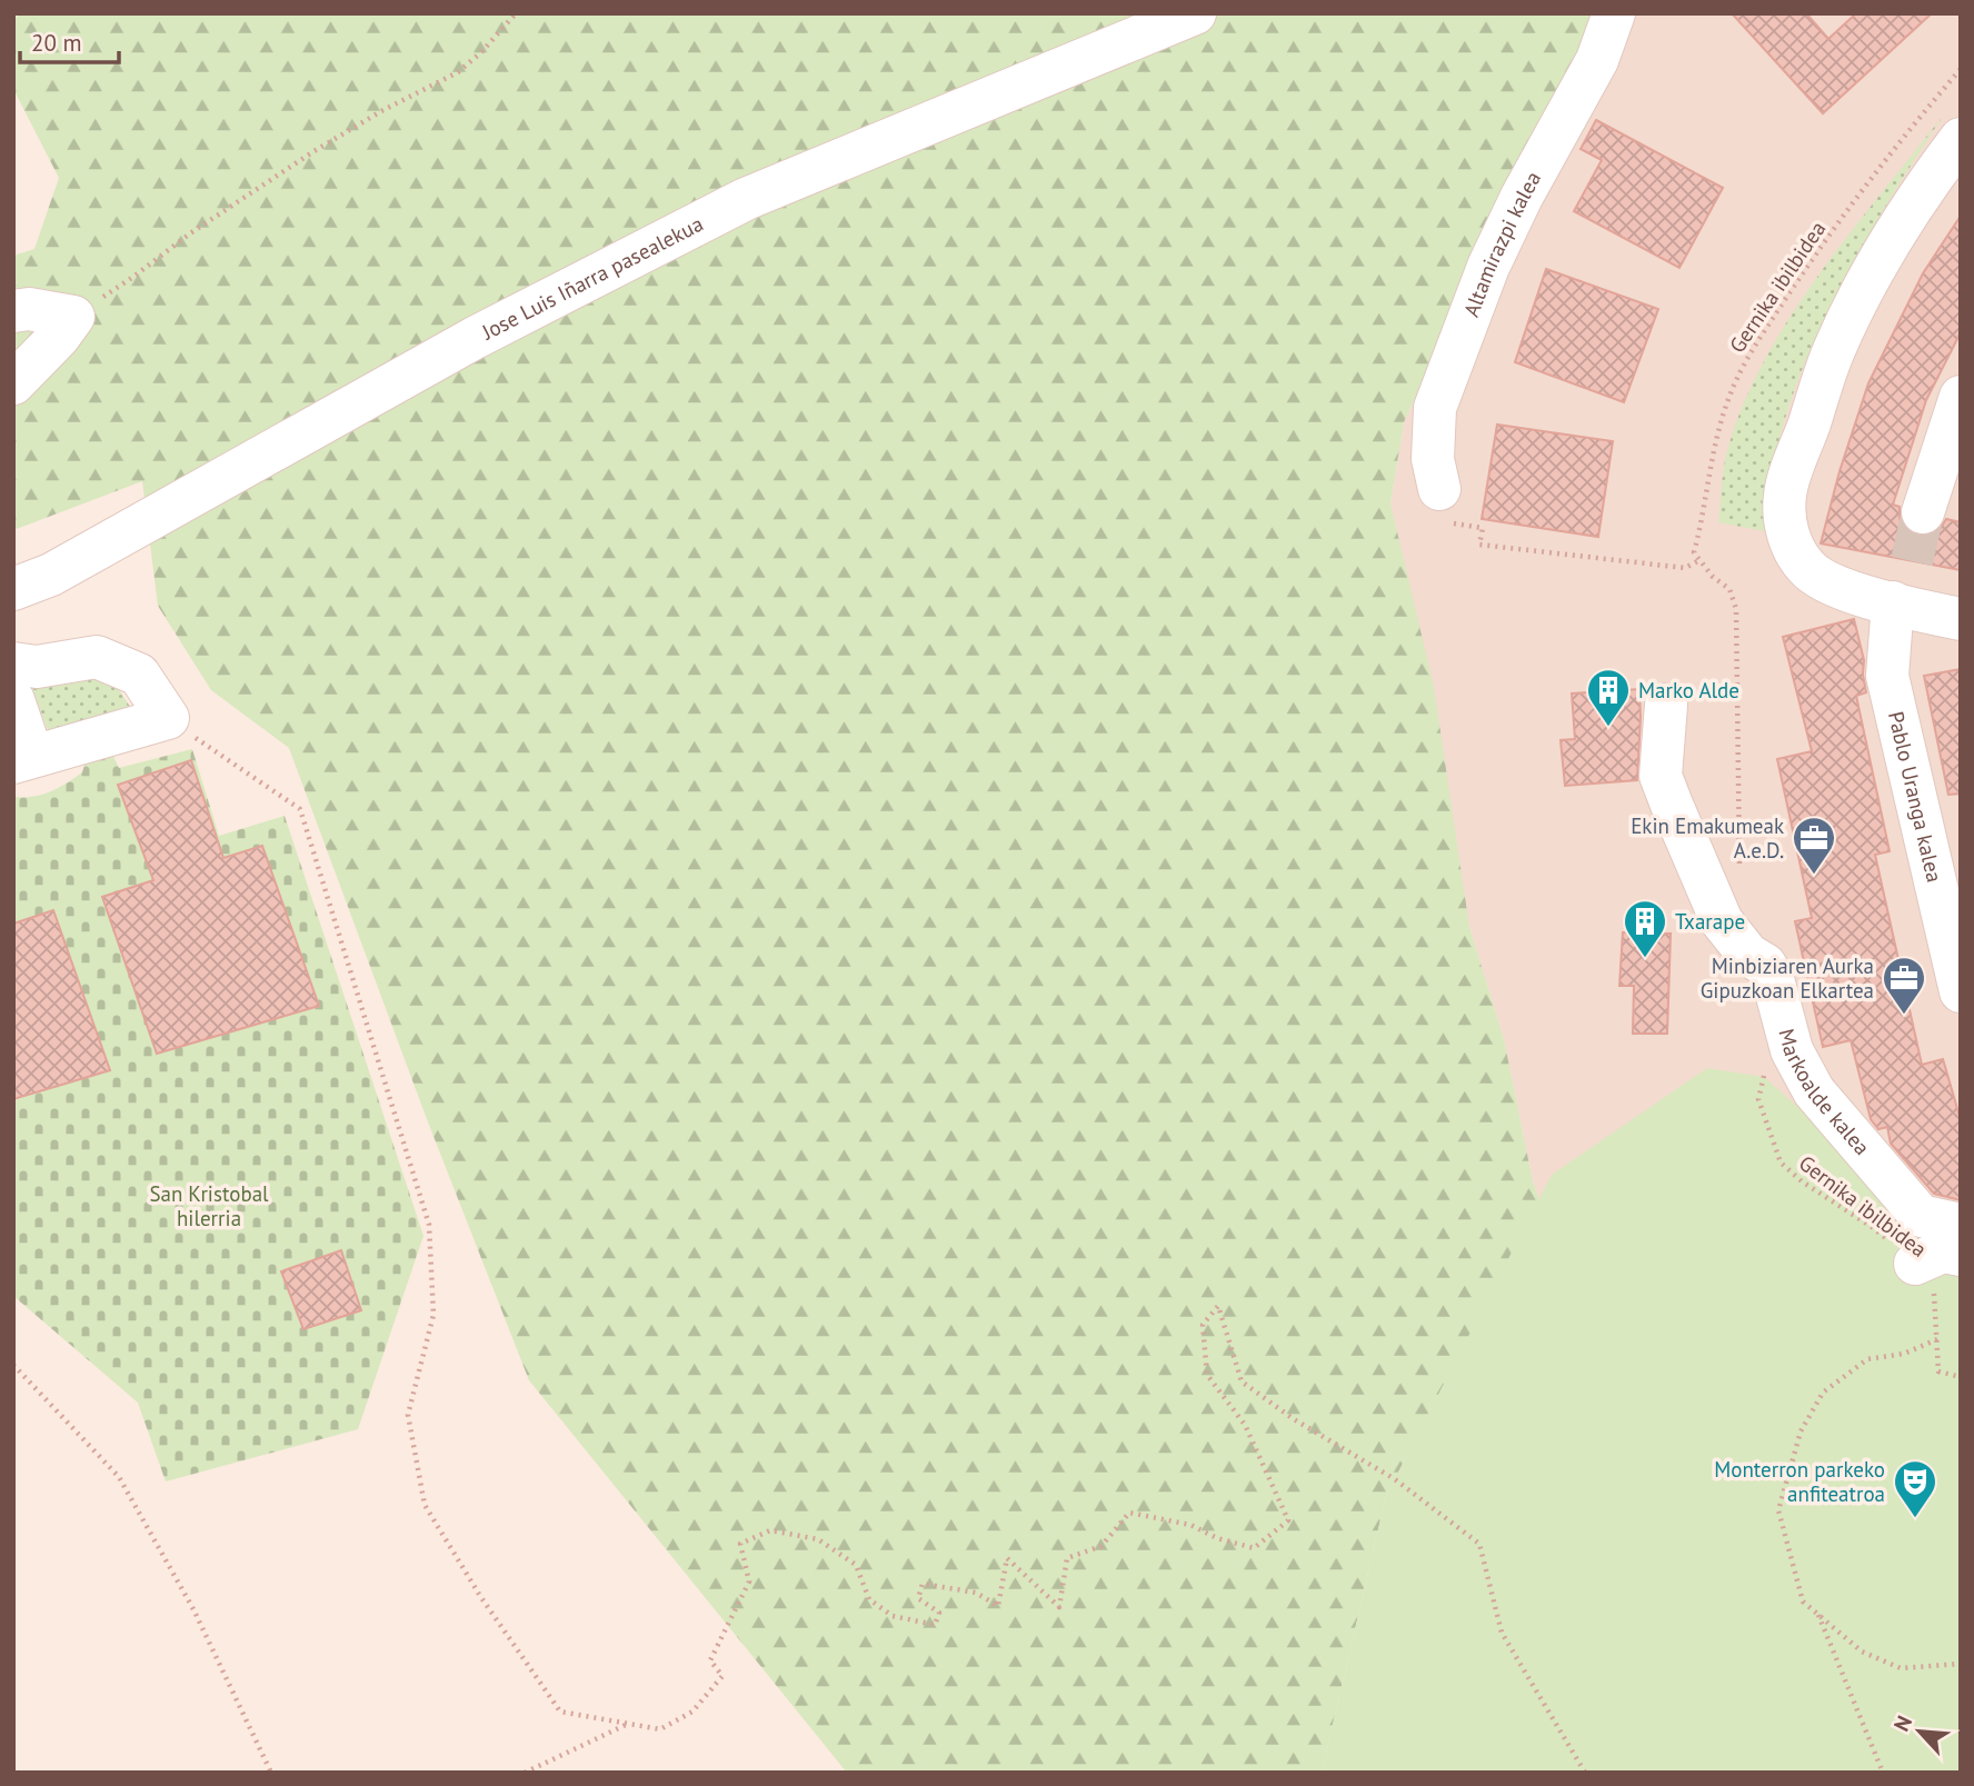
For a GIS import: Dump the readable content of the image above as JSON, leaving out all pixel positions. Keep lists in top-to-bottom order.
{
  "streets": {
    "street": [
      "Altamirazpi kalea",
      "Jose Luis Iñarra pasealekua",
      "Pablo Uranga kalea",
      "Markoalde kalea"
    ],
    "path": ["Gernika ibilbidea"]
  },
  "parks": ["San Kristobal hilerria"],
  "places": {
    "building": ["Marko Alde", "Txarape"],
    "office": ["Ekin Emakumeak A.e.D.", "Minbiziaren Aurka Gipuzkoan Elkartea"],
    "theatre": ["Monterron parkeko anfiteatroa"]
  },
  "scale_bar": "20 m",
  "north": "top left"
}
